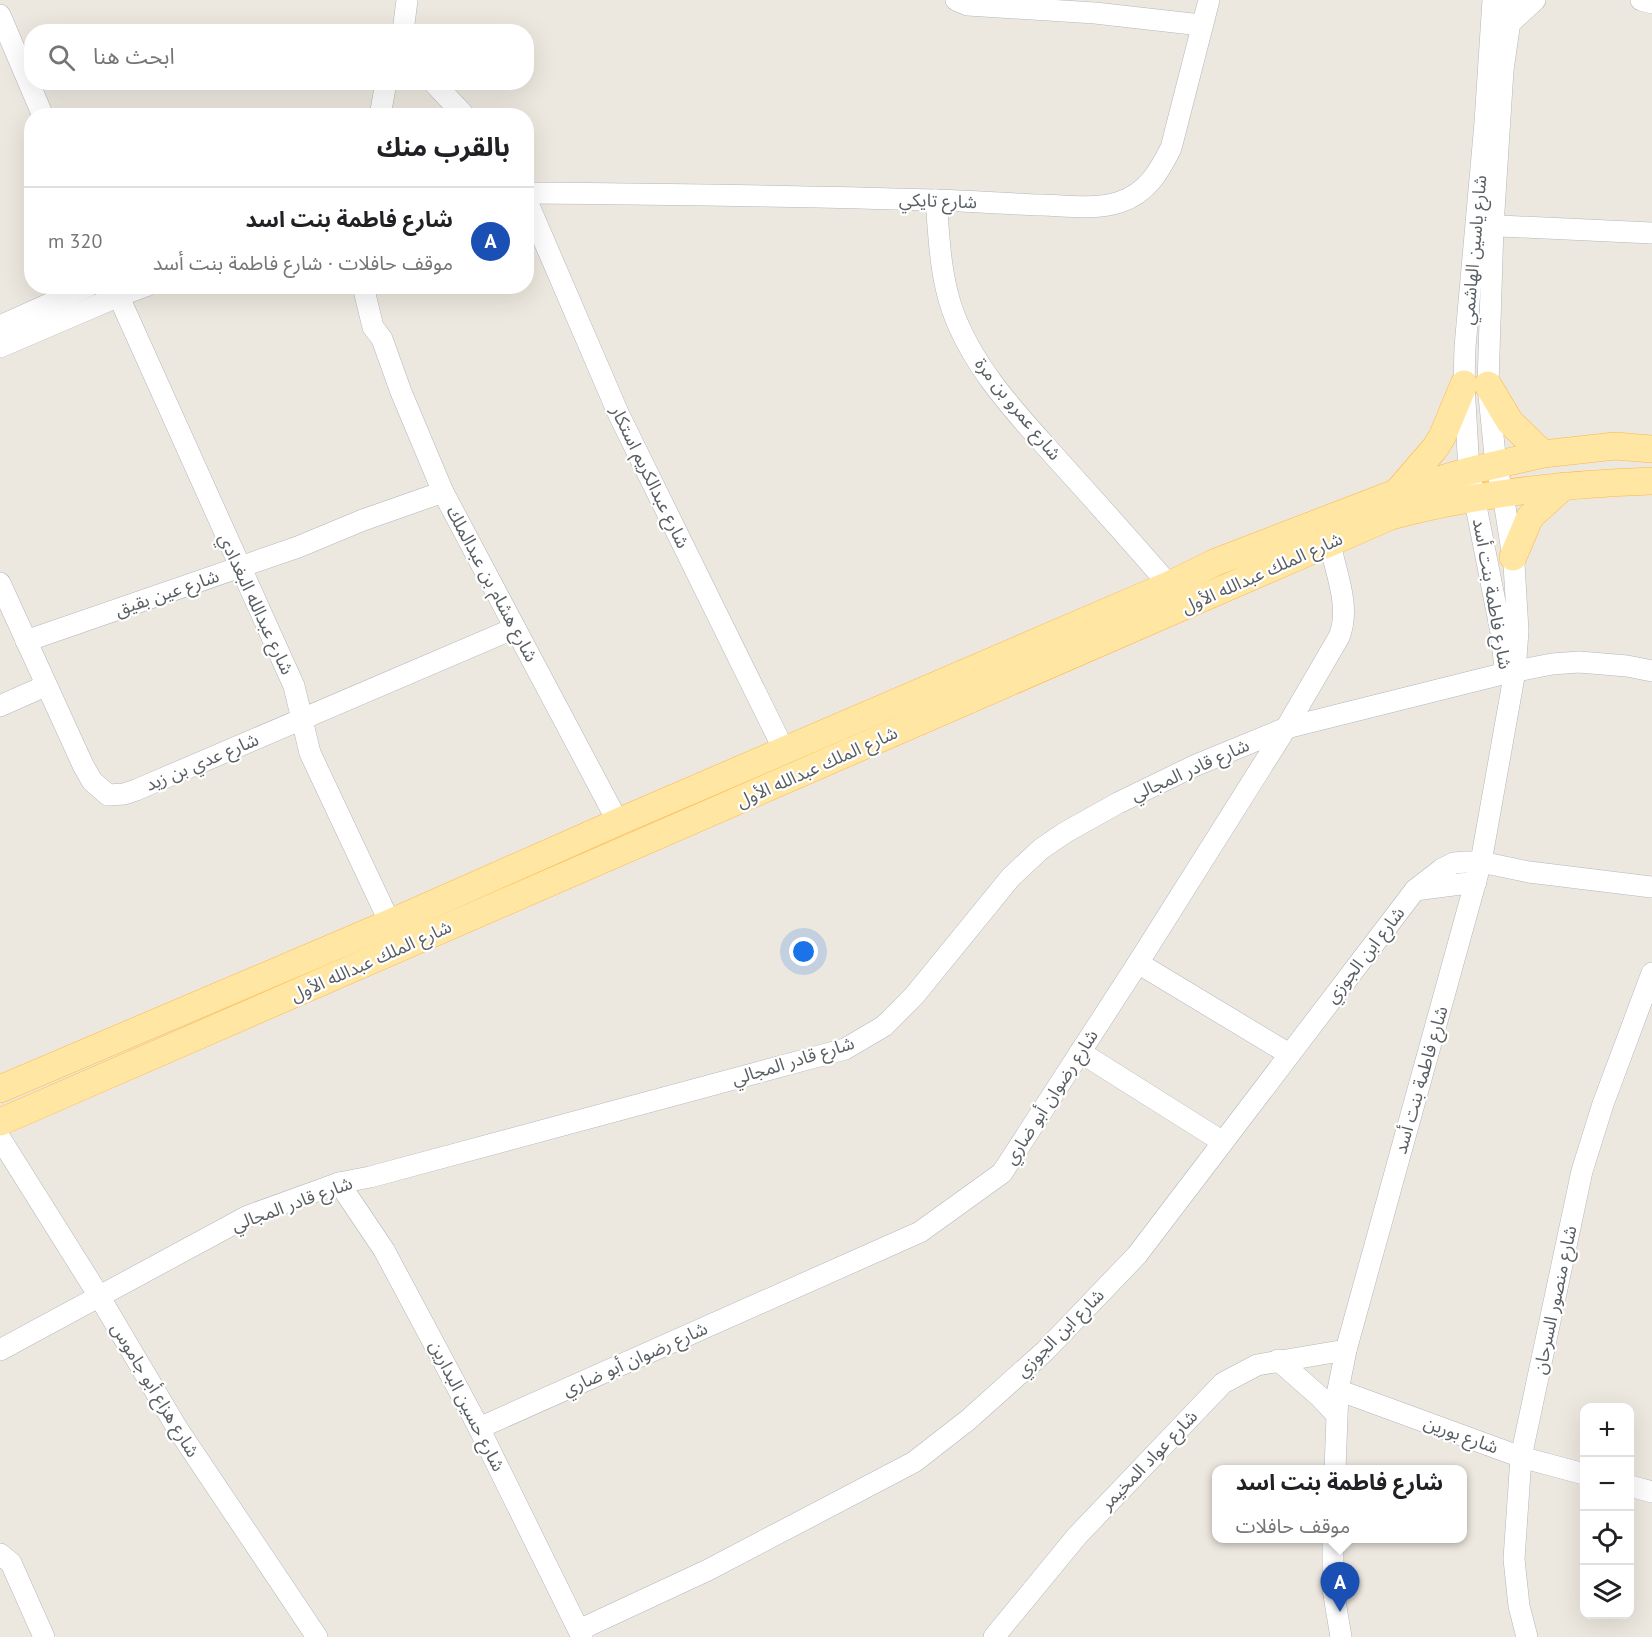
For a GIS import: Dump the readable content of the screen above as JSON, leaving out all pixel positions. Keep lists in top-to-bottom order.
{
  "streets": {
    "main road": ["شارع الملك عبدالله الأول"],
    "street": [
      "شارع تايكي",
      "شارع ياسين الهاشمي",
      "شارع عمرو بن مرة",
      "شارع عبدالكريم استكار",
      "شارع هشام بن عبدالملك",
      "شارع عين بقيق",
      "شارع فاطمة بنت أسد",
      "شارع عبدالله البغدادي",
      "شارع عدي بن زيد",
      "شارع قادر المجالي",
      "شارع ابن الجوزي",
      "شارع رضوان أبو ضاري",
      "شارع منصور السرحان",
      "شارع هزاع أبو جاموس",
      "شارع حسين البدارين",
      "شارع بورين",
      "شارع عواد المخيمر"
    ]
  },
  "crossings": [
    ["شارع تايكي", "شارع عمرو بن مرة"],
    ["شارع ياسين الهاشمي", "شارع الملك عبدالله الأول"],
    ["شارع ياسين الهاشمي", "شارع فاطمة بنت أسد"],
    ["شارع عمرو بن مرة", "شارع الملك عبدالله الأول"],
    ["شارع عبدالكريم استكار", "شارع الملك عبدالله الأول"],
    ["شارع الملك عبدالله الأول", "شارع هشام بن عبدالملك"],
    ["شارع الملك عبدالله الأول", "شارع فاطمة بنت أسد"],
    ["شارع الملك عبدالله الأول", "شارع عبدالله البغدادي"],
    ["شارع الملك عبدالله الأول", "شارع رضوان أبو ضاري"],
    ["شارع هشام بن عبدالملك", "شارع عين بقيق"],
    ["شارع هشام بن عبدالملك", "شارع عدي بن زيد"],
    ["شارع عين بقيق", "شارع عبدالله البغدادي"],
    ["شارع عين بقيق", "شارع عدي بن زيد"],
    ["شارع فاطمة بنت أسد", "شارع قادر المجالي"],
    ["شارع فاطمة بنت أسد", "شارع ابن الجوزي"],
    ["شارع فاطمة بنت أسد", "شارع بورين"],
    ["شارع فاطمة بنت أسد", "شارع عواد المخيمر"],
    ["شارع عبدالله البغدادي", "شارع عدي بن زيد"],
    ["شارع قادر المجالي", "شارع رضوان أبو ضاري"],
    ["شارع قادر المجالي", "شارع هزاع أبو جاموس"],
    ["شارع قادر المجالي", "شارع حسين البدارين"],
    ["شارع ابن الجوزي", "شارع حسين البدارين"],
    ["شارع رضوان أبو ضاري", "شارع حسين البدارين"],
    ["شارع منصور السرحان", "شارع بورين"]
  ],
  "page": {
    "search": "ابحث هنا",
    "heading": "بالقرب منك",
    "list": [
      {
        "mark": "A",
        "name": "شارع فاطمة بنت اسد",
        "note": "موقف حافلات · شارع فاطمة بنت أسد",
        "value": "320 m"
      }
    ],
    "map_buttons": ["+", "−"],
    "popup": ["شارع فاطمة بنت اسد", "موقف حافلات"],
    "pins": "A"
  }
}
